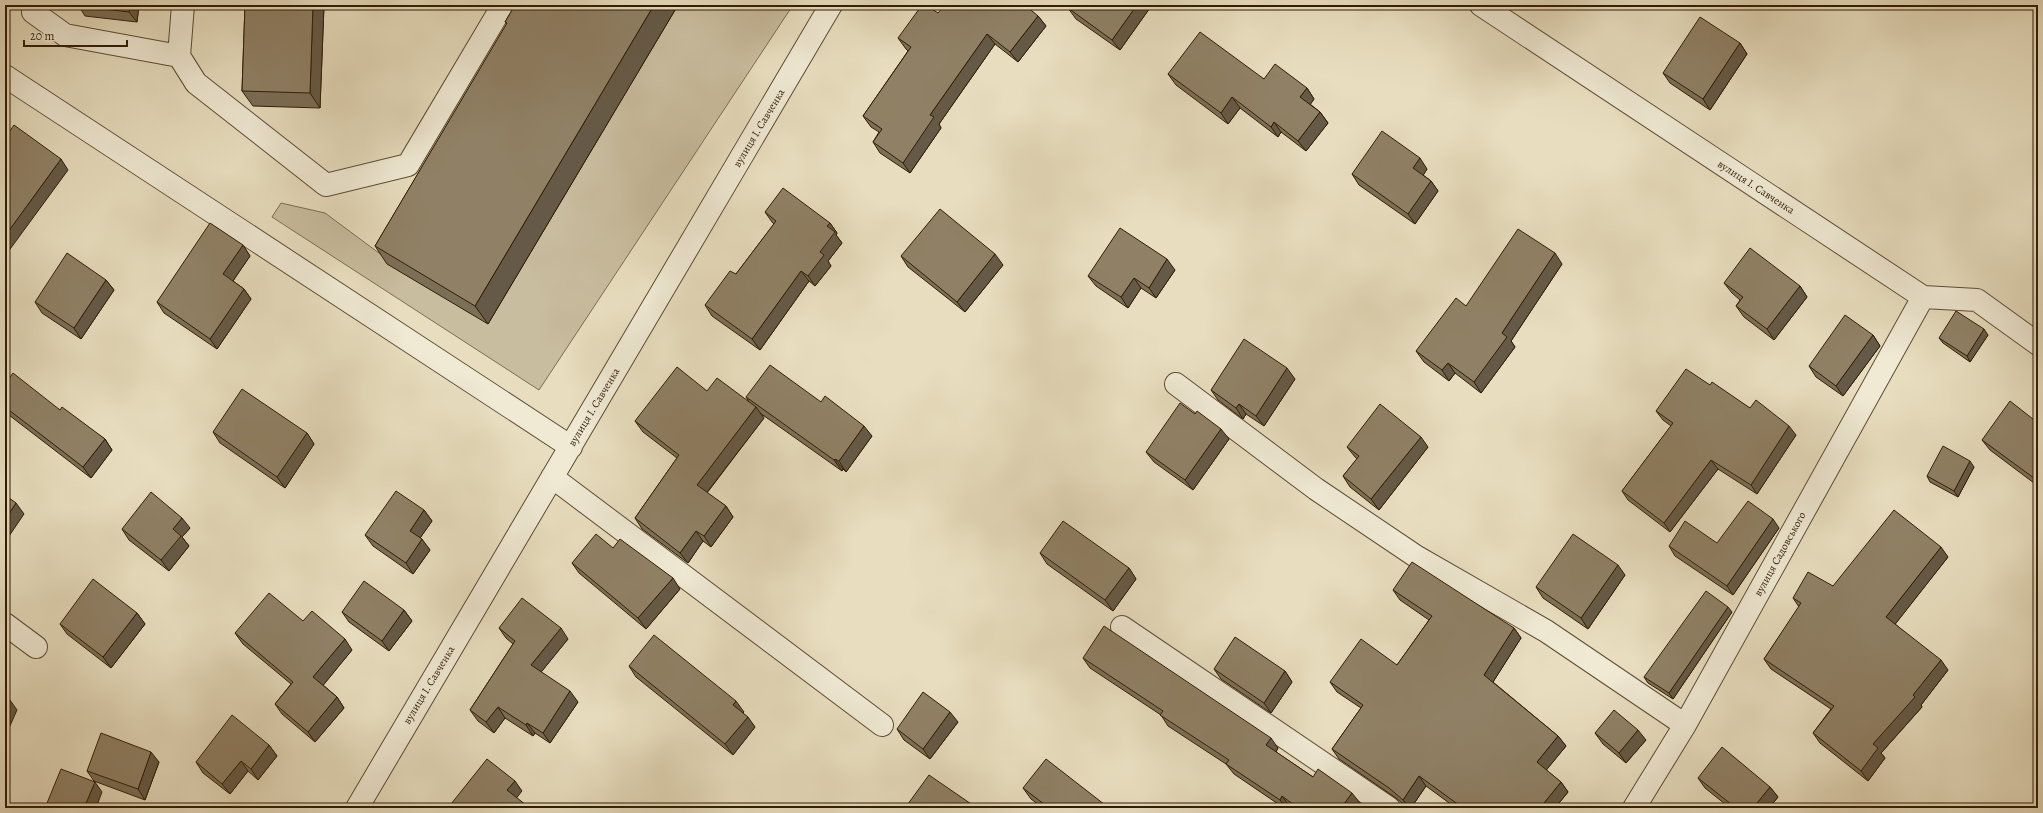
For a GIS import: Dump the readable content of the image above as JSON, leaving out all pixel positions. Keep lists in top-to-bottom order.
{
  "streets": {
    "street": ["вулиця І. Савченка", "вулиця Садовського"]
  },
  "crossings": [
    ["вулиця І. Савченка", "вулиця Садовського"]
  ],
  "scale_bar": "20 m"
}
